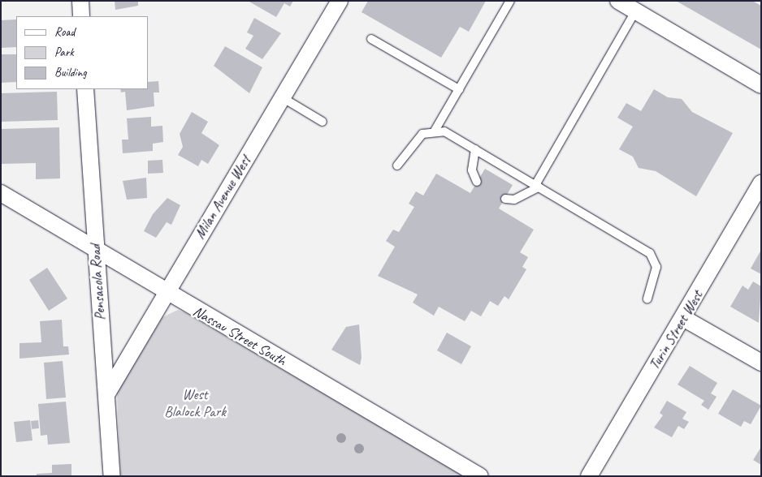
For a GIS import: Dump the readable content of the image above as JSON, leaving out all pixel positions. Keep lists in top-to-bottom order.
{
  "streets": {
    "street": [
      "Milan Avenue West",
      "Pensacola Road",
      "Turin Street West",
      "Nassau Street South"
    ]
  },
  "crossings": [
    ["Milan Avenue West", "Pensacola Road"],
    ["Milan Avenue West", "Nassau Street South"],
    ["Pensacola Road", "Nassau Street South"]
  ],
  "parks": ["West Blalock Park"],
  "legend": ["Road", "Park", "Building"]
}
